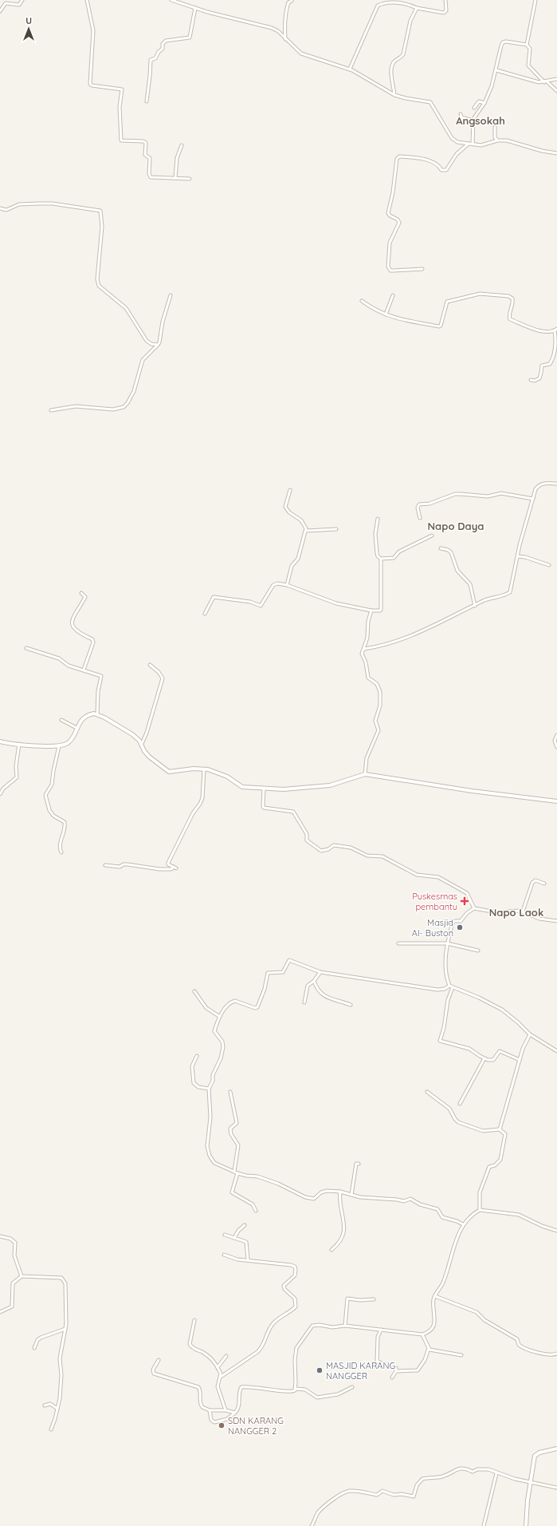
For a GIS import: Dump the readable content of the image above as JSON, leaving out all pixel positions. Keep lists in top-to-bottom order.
{
  "districts": ["Angsokah", "Napo Daya", "Napo Laok"],
  "places": {
    "health": ["Puskesmas pembantu"],
    "other": ["Masjid Al- Buston", "MASJID KARANG NANGGER", "SDN KARANG NANGGER 2"]
  },
  "north": "top"
}
